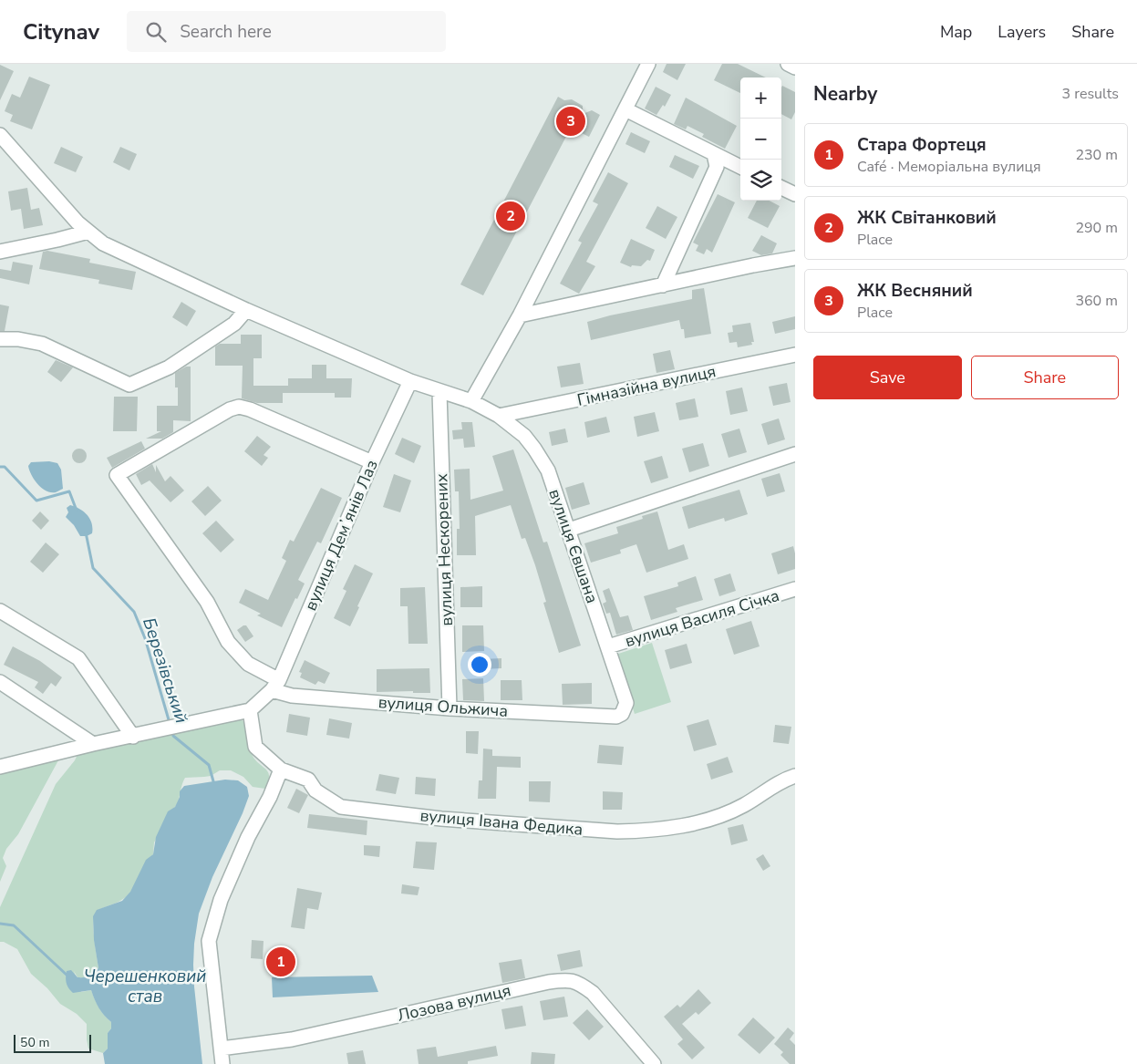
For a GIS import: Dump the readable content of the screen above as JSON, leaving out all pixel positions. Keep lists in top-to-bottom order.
{
  "streets": {
    "street": [
      "Гімназійна вулиця",
      "вулиця Демʼянів Лаз",
      "вулиця Євшана",
      "вулиця Нескорених",
      "вулиця Василя Січка",
      "вулиця Ольжича",
      "вулиця Івана Федика",
      "Лозова вулиця"
    ]
  },
  "crossings": [
    ["Гімназійна вулиця", "вулиця Євшана"],
    ["вулиця Демʼянів Лаз", "вулиця Євшана"],
    ["вулиця Демʼянів Лаз", "вулиця Ольжича"],
    ["вулиця Євшана", "вулиця Нескорених"],
    ["вулиця Євшана", "вулиця Василя Січка"],
    ["вулиця Євшана", "вулиця Ольжича"],
    ["вулиця Нескорених", "вулиця Ольжича"]
  ],
  "water": ["Березівський", "Черешенковий став"],
  "scale_bar": "50 m",
  "page": {
    "header": "Citynav",
    "search": "Search here",
    "nav": ["Map", "Layers", "Share"],
    "heading": ["Nearby", "3 results"],
    "map_buttons": ["+", "−"],
    "pins": ["3", "2", "1"],
    "list": [
      {
        "mark": "1",
        "name": "Стара Фортеця",
        "note": "Café · Меморіальна вулиця",
        "value": "230 m"
      },
      {
        "mark": "2",
        "name": "ЖК Світанковий",
        "note": "Place",
        "value": "290 m"
      },
      {
        "mark": "3",
        "name": "ЖК Весняний",
        "note": "Place",
        "value": "360 m"
      }
    ],
    "buttons": ["Save", "Share"],
    "scale": "50 m"
  }
}
